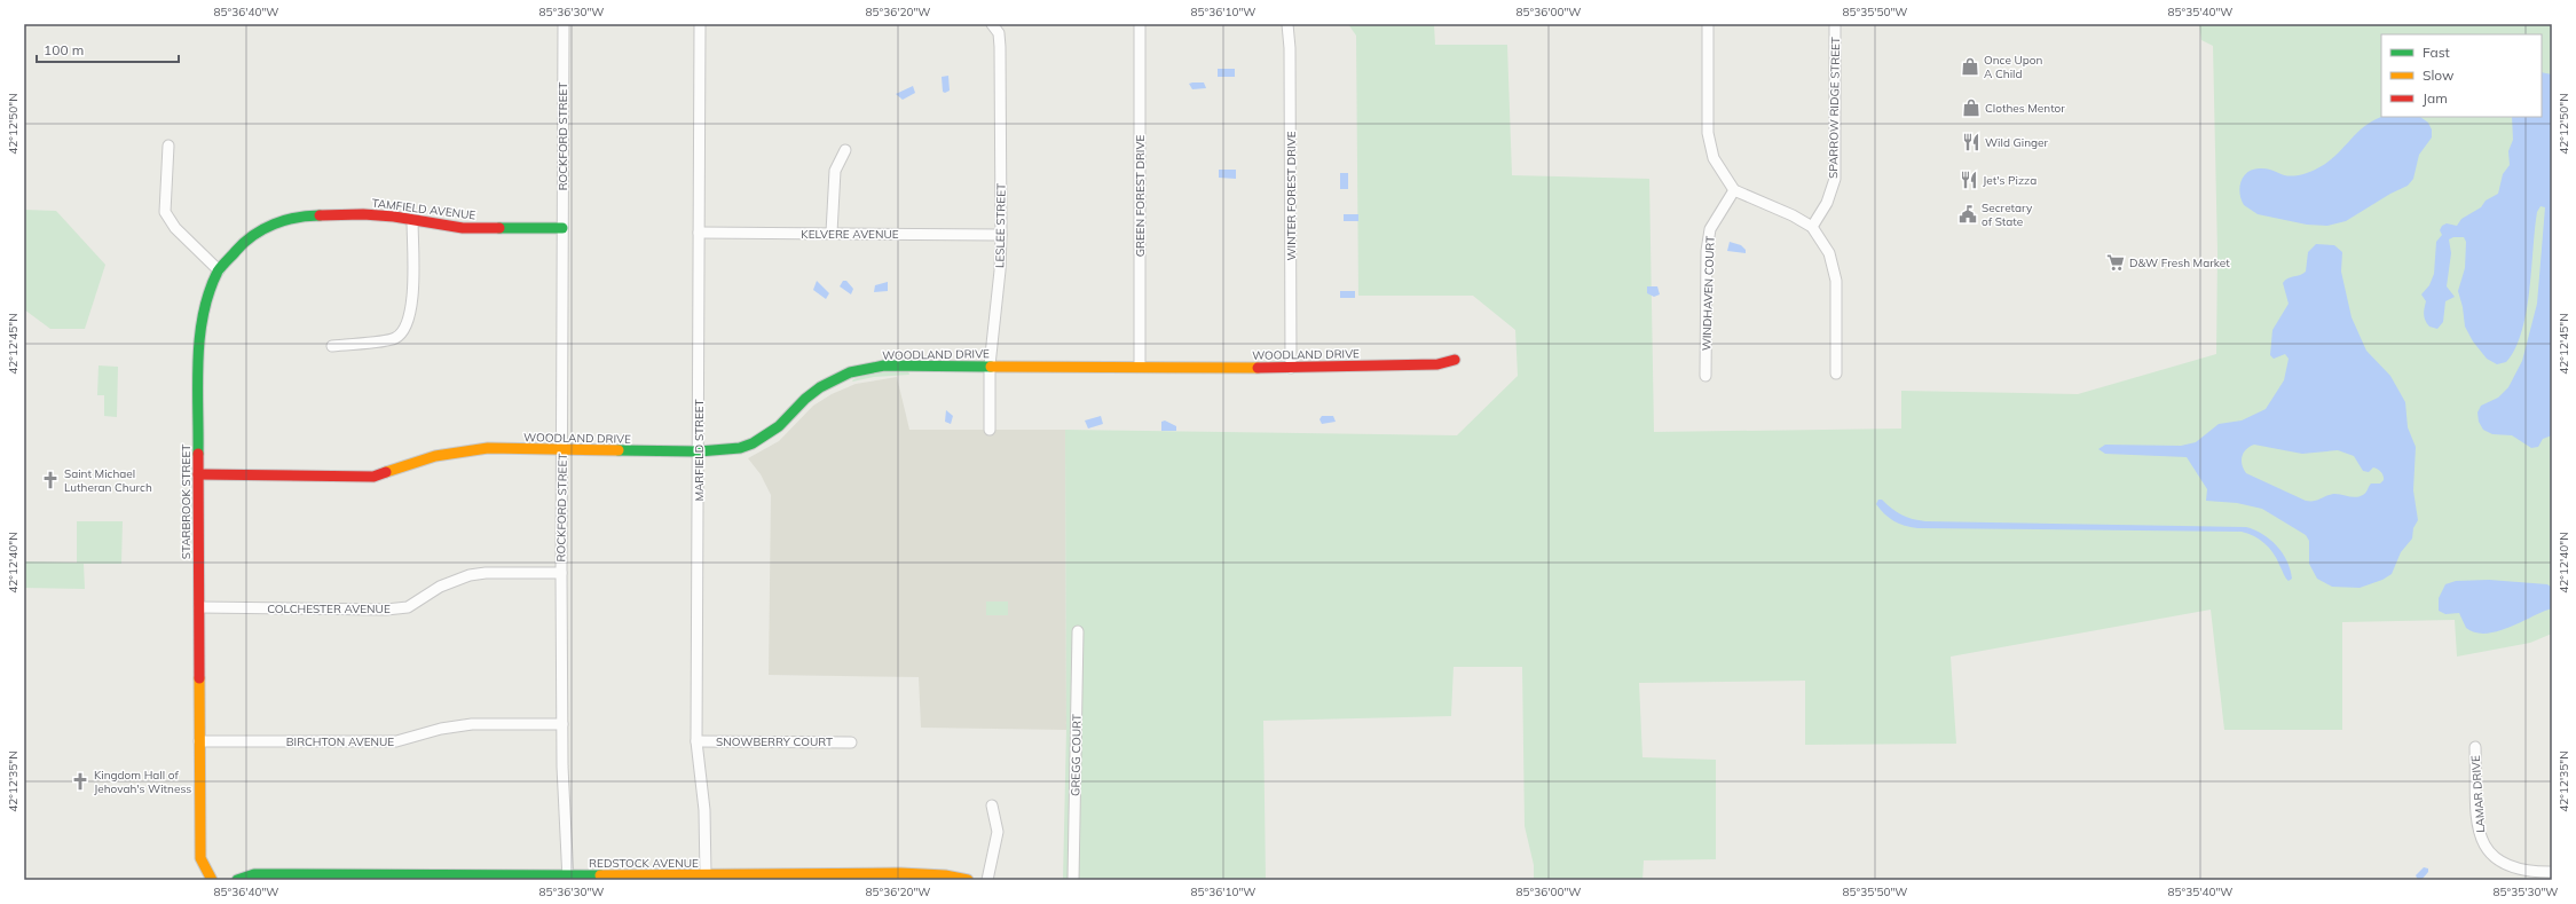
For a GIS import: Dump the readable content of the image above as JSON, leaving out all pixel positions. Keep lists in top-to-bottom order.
{
  "streets": {
    "street": [
      "SPARROW RIDGE STREET",
      "ROCKFORD STREET",
      "GREEN FOREST DRIVE",
      "WINTER FOREST DRIVE",
      "TAMFIELD AVENUE",
      "LESLEE STREET",
      "KELVERE AVENUE",
      "WINDHAVEN COURT",
      "WOODLAND DRIVE",
      "MARFIELD STREET",
      "STARBROOK STREET",
      "COLCHESTER AVENUE",
      "BIRCHTON AVENUE",
      "SNOWBERRY COURT",
      "GREGG COURT",
      "LAMAR DRIVE",
      "REDSTOCK AVENUE"
    ]
  },
  "crossings": [
    ["ROCKFORD STREET", "TAMFIELD AVENUE"],
    ["ROCKFORD STREET", "WOODLAND DRIVE"],
    ["ROCKFORD STREET", "COLCHESTER AVENUE"],
    ["ROCKFORD STREET", "BIRCHTON AVENUE"],
    ["ROCKFORD STREET", "REDSTOCK AVENUE"],
    ["GREEN FOREST DRIVE", "WOODLAND DRIVE"],
    ["WINTER FOREST DRIVE", "WOODLAND DRIVE"],
    ["TAMFIELD AVENUE", "STARBROOK STREET"],
    ["LESLEE STREET", "KELVERE AVENUE"],
    ["LESLEE STREET", "WOODLAND DRIVE"],
    ["KELVERE AVENUE", "MARFIELD STREET"],
    ["WOODLAND DRIVE", "MARFIELD STREET"],
    ["WOODLAND DRIVE", "STARBROOK STREET"],
    ["MARFIELD STREET", "SNOWBERRY COURT"],
    ["MARFIELD STREET", "REDSTOCK AVENUE"],
    ["STARBROOK STREET", "COLCHESTER AVENUE"],
    ["STARBROOK STREET", "BIRCHTON AVENUE"]
  ],
  "places": {
    "shop": ["Once Upon A Child", "Clothes Mentor"],
    "restaurant": ["Wild Ginger", "Jet's Pizza"],
    "public building": ["Secretary of State"],
    "supermarket": ["D&W Fresh Market"],
    "church": ["Saint Michael Lutheran Church", "Kingdom Hall of Jehovah's Witness"]
  },
  "legend": ["Fast", "Slow", "Jam"],
  "scale_bar": "100 m",
  "coordinates": [
    "85°36'40\"W",
    "85°36'30\"W",
    "85°36'20\"W",
    "85°36'10\"W",
    "85°36'00\"W",
    "85°35'50\"W",
    "85°35'40\"W",
    "42°12'50\"N",
    "42°12'45\"N",
    "42°12'40\"N",
    "42°12'35\"N",
    "85°35'30\"W"
  ]
}
